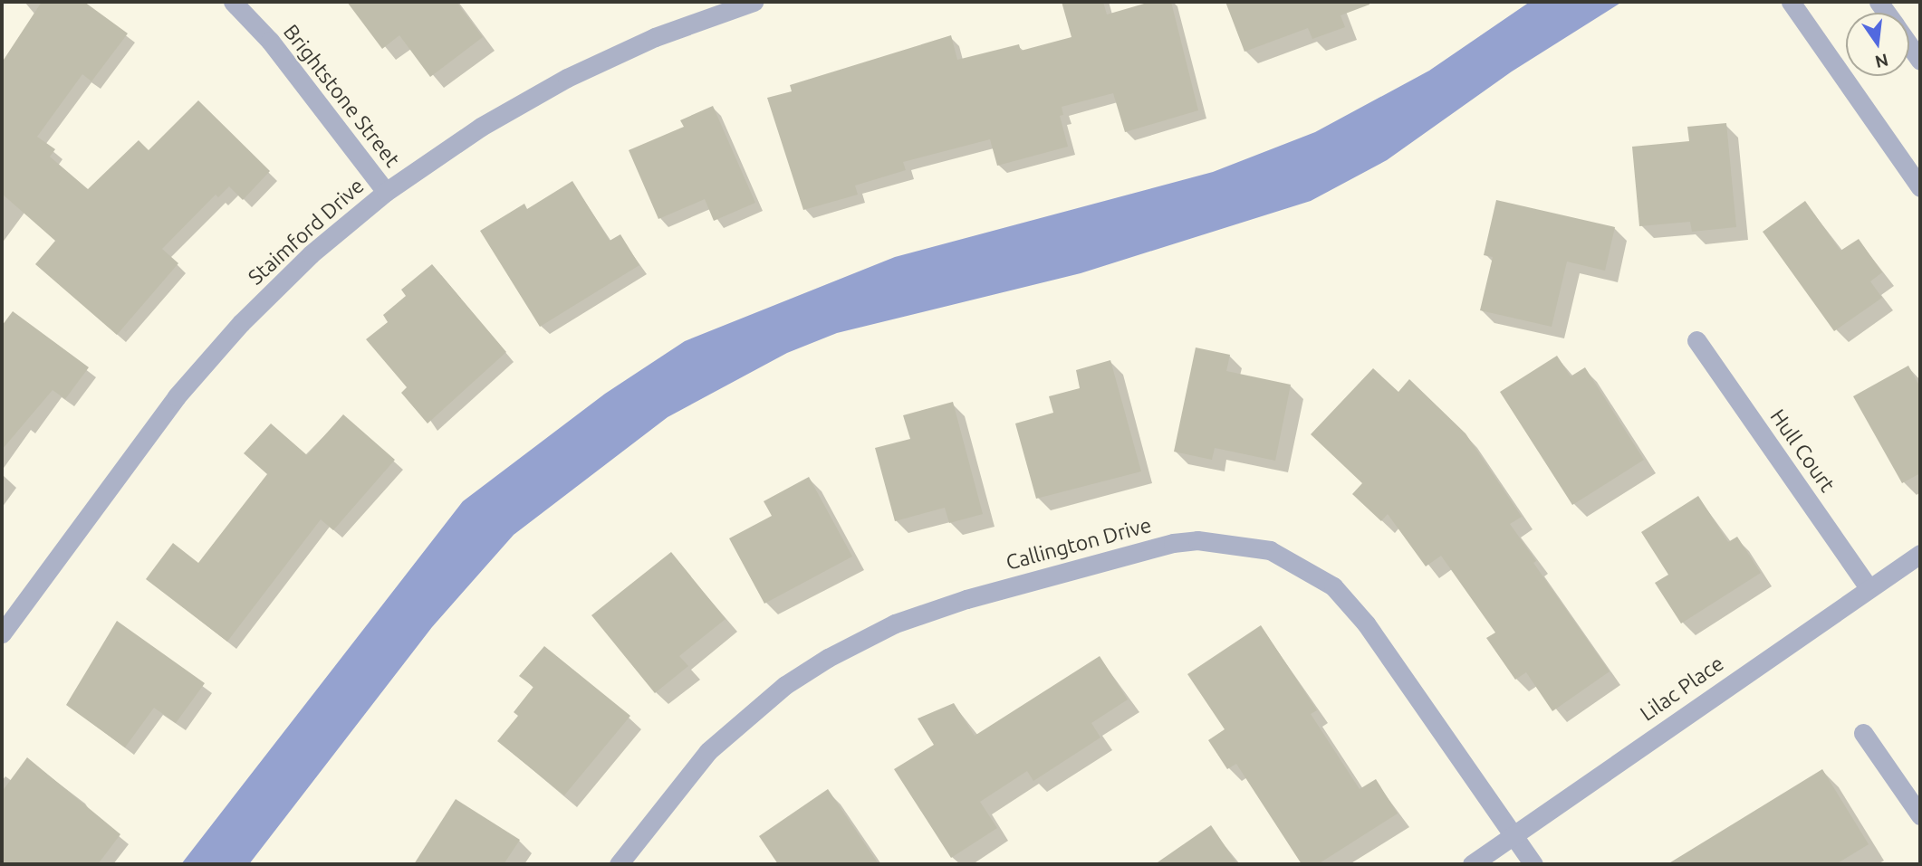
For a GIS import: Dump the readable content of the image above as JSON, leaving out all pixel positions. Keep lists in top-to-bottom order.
{
  "streets": {
    "street": [
      "Brightstone Street",
      "Staimford Drive",
      "Hull Court",
      "Callington Drive",
      "Lilac Place"
    ]
  },
  "crossings": [
    ["Brightstone Street", "Staimford Drive"],
    ["Hull Court", "Lilac Place"],
    ["Callington Drive", "Lilac Place"]
  ],
  "north": "bottom"
}
